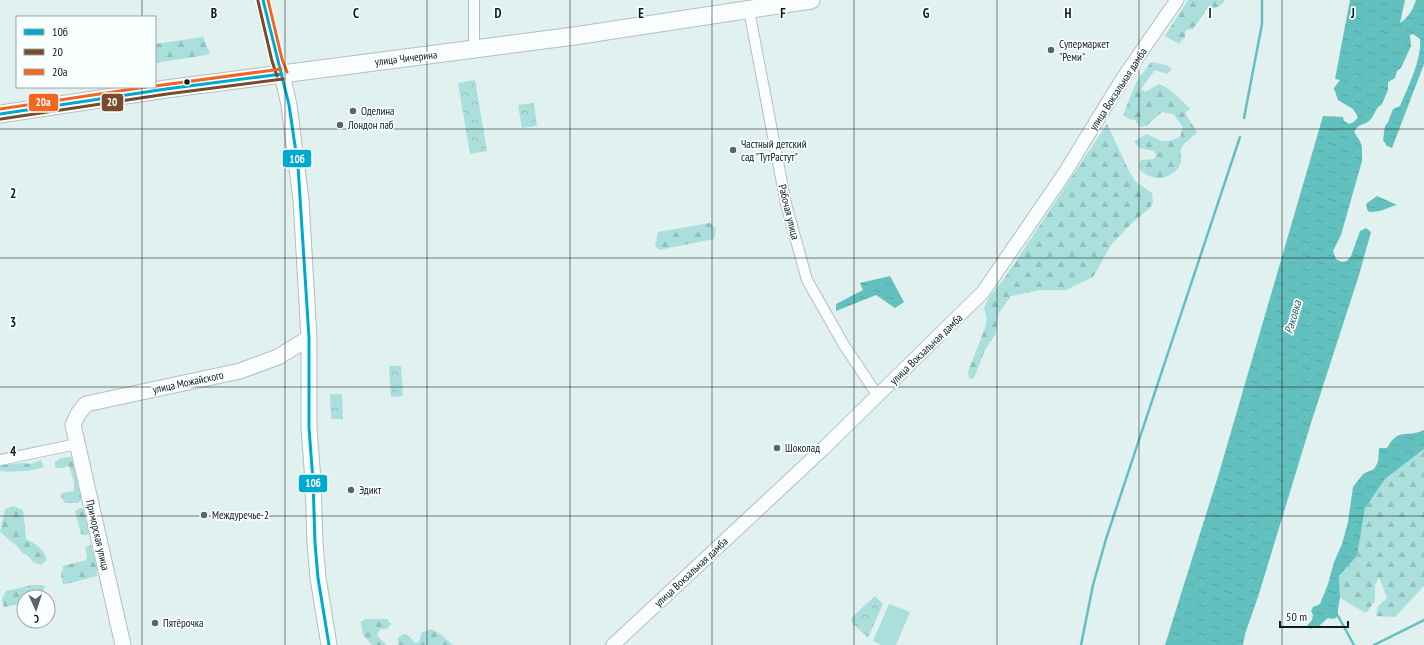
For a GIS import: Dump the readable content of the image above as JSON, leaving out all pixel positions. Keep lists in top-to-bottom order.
{
  "streets": {
    "main road": ["улица Чичерина", "улица Можайского", "Приморская улица"],
    "street": ["улица Вокзальная дамба", "Рабочая улица"]
  },
  "crossings": [
    ["улица Чичерина", "Рабочая улица"],
    ["улица Вокзальная дамба", "Рабочая улица"],
    ["улица Можайского", "Приморская улица"]
  ],
  "water": ["Раковка"],
  "places": [
    "Супермаркет \"Реми\"",
    "Оделина",
    "Лондон паб",
    "Частный детский сад \"ТутРастут\"",
    "Шоколад",
    "Эдикт",
    "Междуречье-2",
    "Пятёрочка"
  ],
  "lines": ["transit line 10б", "transit line 20а", "transit line 20"],
  "legend": ["10б", "20", "20а"],
  "scale_bar": "50 m",
  "north": "bottom",
  "grid": {
    "columns": [
      "B",
      "C",
      "D",
      "E",
      "F",
      "G",
      "H",
      "I",
      "J"
    ],
    "rows": ["2", "3", "4"]
  }
}
